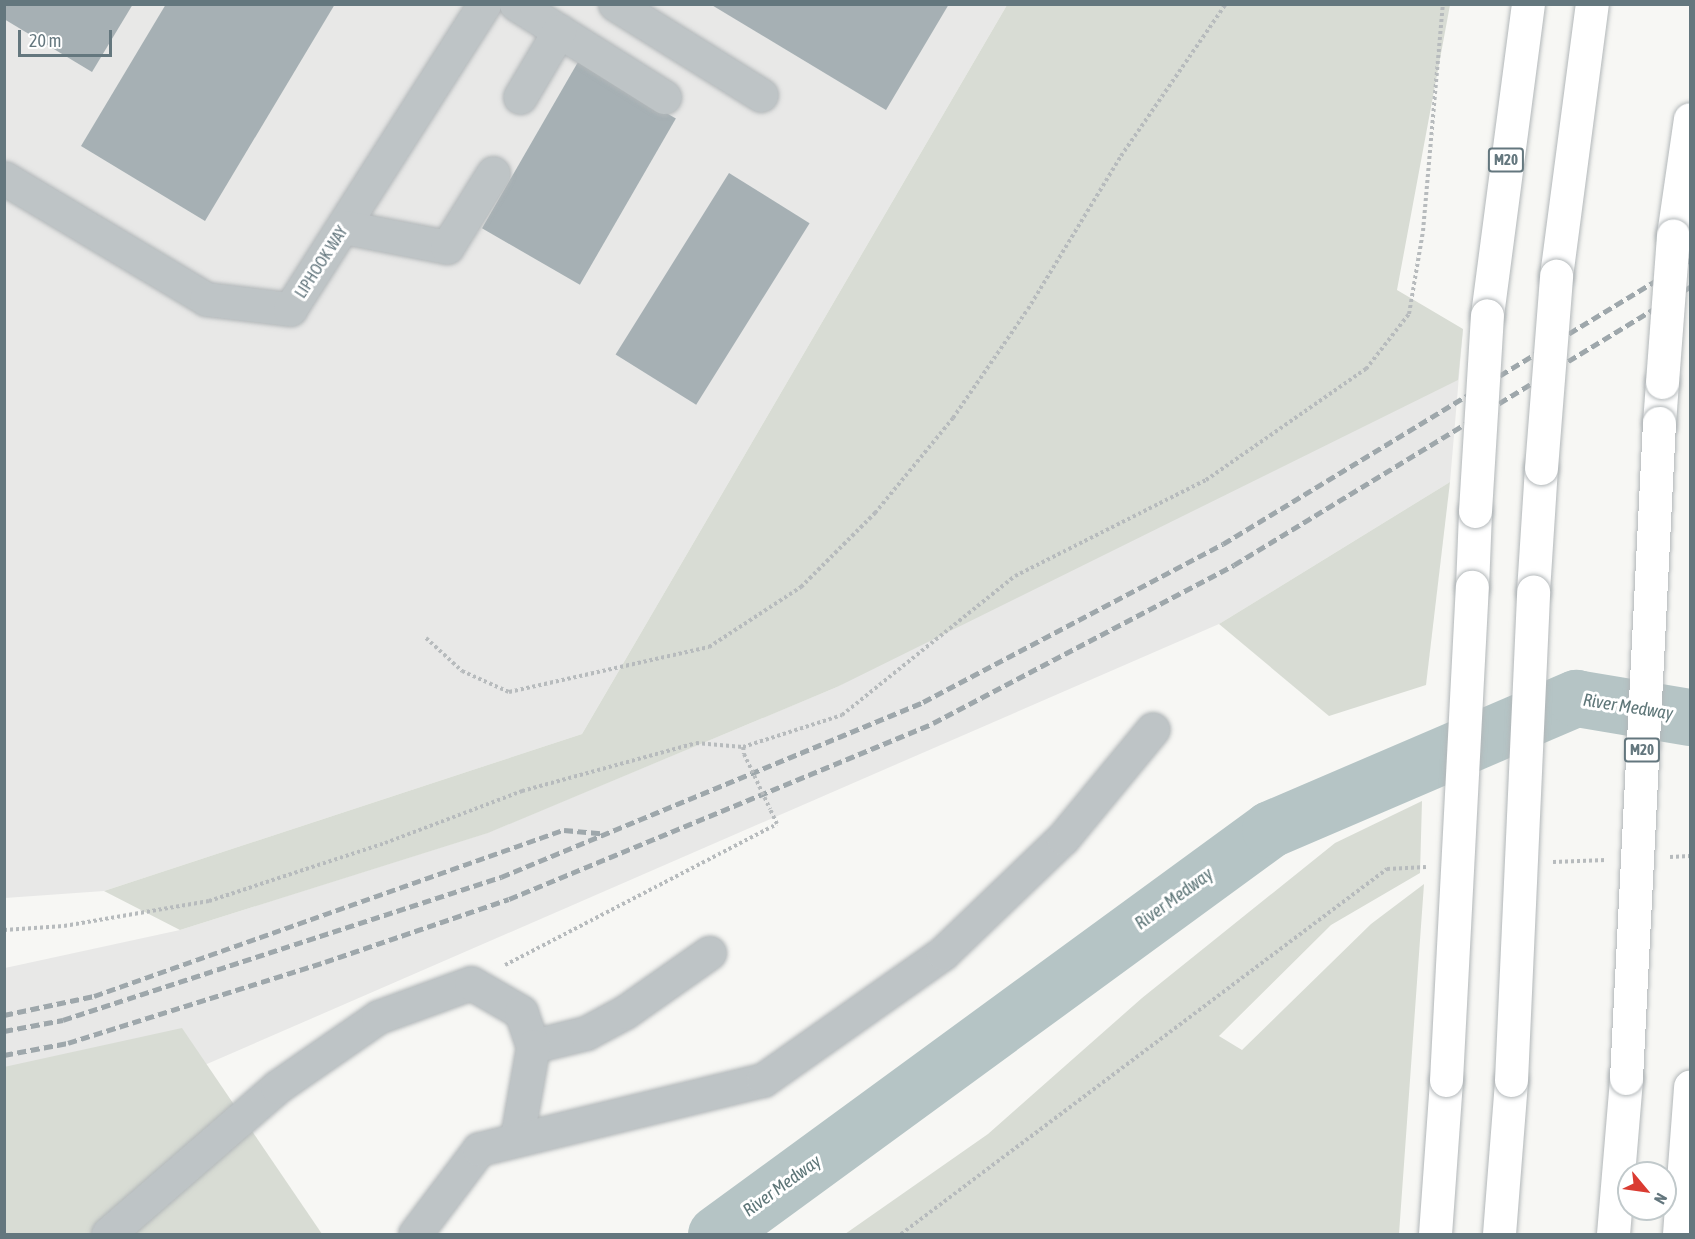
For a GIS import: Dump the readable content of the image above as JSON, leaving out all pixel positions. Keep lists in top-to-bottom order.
{
  "streets": {
    "highway": ["M20"],
    "street": ["LIPHOOK WAY"]
  },
  "water": ["River Medway"],
  "scale_bar": "20 m",
  "north": "bottom right"
}
